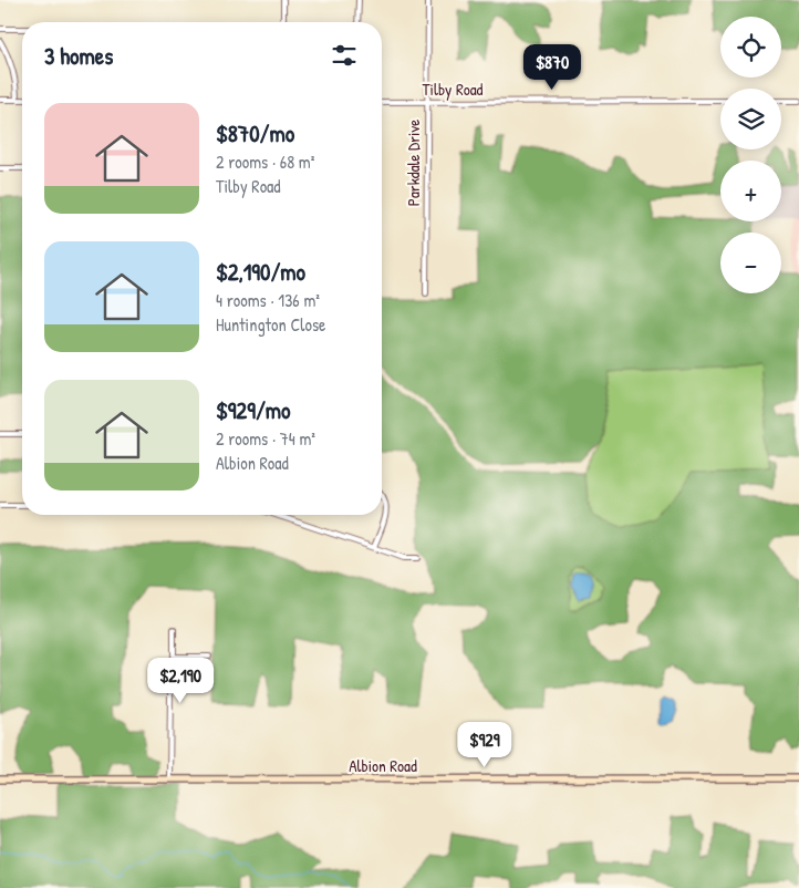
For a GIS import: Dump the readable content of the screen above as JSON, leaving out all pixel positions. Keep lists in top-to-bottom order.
{
  "streets": {
    "street": ["Tilby Road", "Parkdale Drive", "Albion Road"]
  },
  "crossings": [
    ["Tilby Road", "Parkdale Drive"]
  ],
  "page": {
    "map_buttons": ["+", "−"],
    "heading": "3 homes",
    "price": ["$870", "$2,190", "$929"],
    "list": [
      {
        "name": "$870/mo",
        "note": "2 rooms · 68 m² · Tilby Road"
      },
      {
        "name": "$2,190/mo",
        "note": "4 rooms · 136 m² · Huntington Close"
      },
      {
        "name": "$929/mo",
        "note": "2 rooms · 74 m² · Albion Road"
      }
    ]
  }
}
